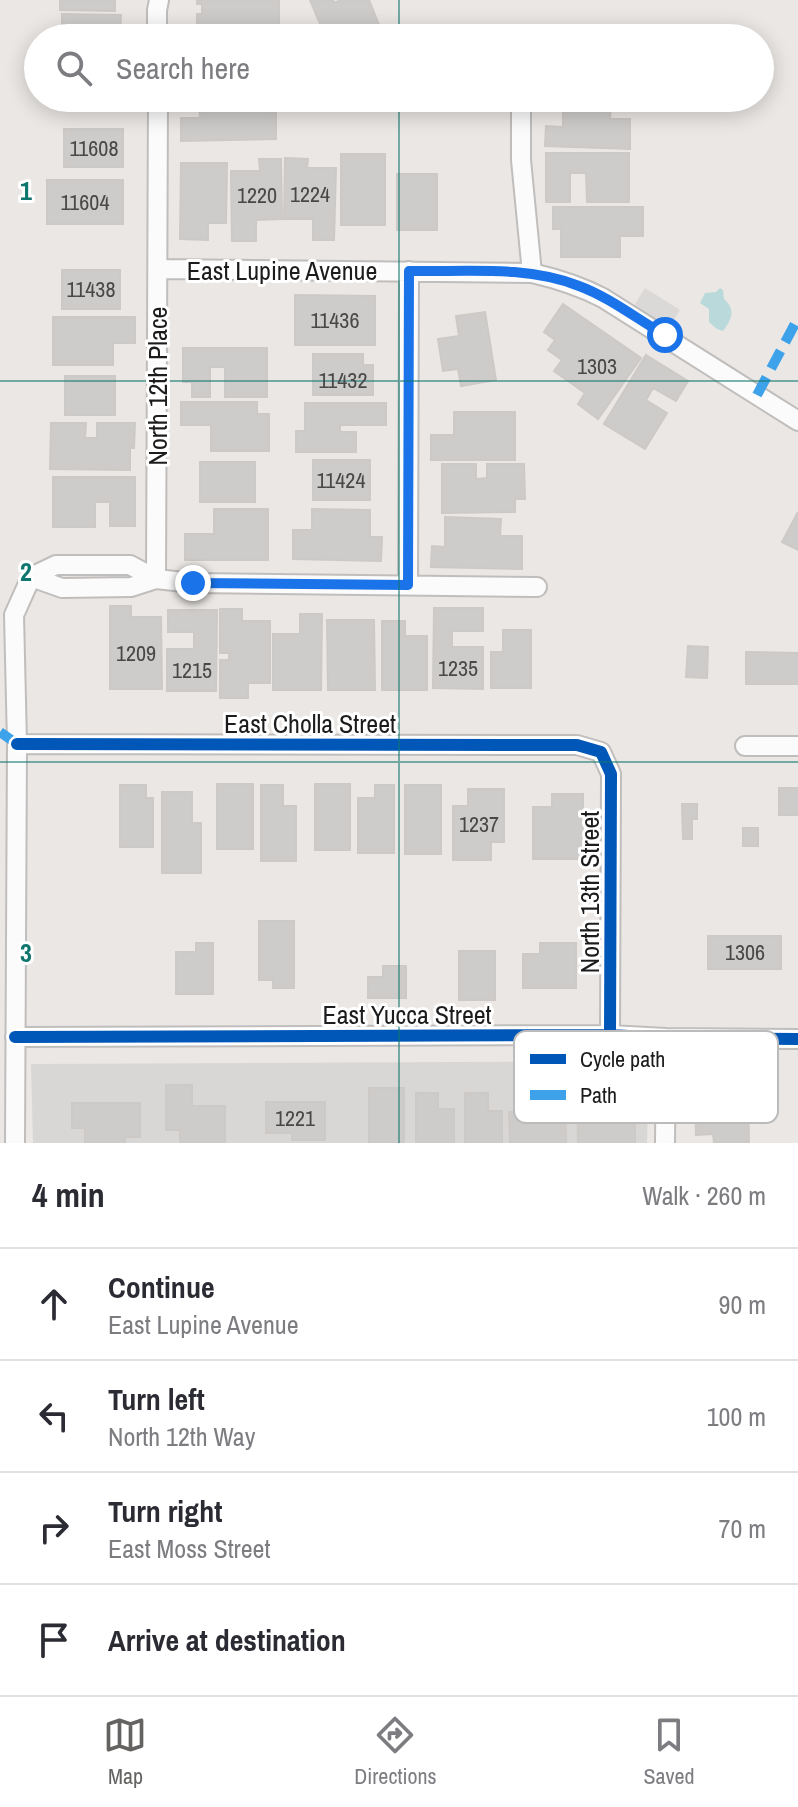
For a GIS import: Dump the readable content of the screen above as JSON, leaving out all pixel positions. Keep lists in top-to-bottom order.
{
  "streets": {
    "street": [
      "East Lupine Avenue",
      "North 12th Place",
      "East Cholla Street",
      "North 13th Street",
      "East Yucca Street"
    ]
  },
  "crossings": [
    ["East Lupine Avenue", "North 12th Place"],
    ["East Cholla Street", "North 13th Street"]
  ],
  "house_numbers": [
    "11608",
    "1224",
    "1220",
    "11604",
    "11438",
    "11436",
    "1303",
    "11432",
    "11424",
    "1209",
    "1235",
    "1215",
    "1237",
    "1306",
    "1221"
  ],
  "legend": ["Cycle path", "Path"],
  "page": {
    "search": "Search here",
    "heading": ["4 min", "Walk · 260 m"],
    "list": [
      ["Continue", "East Lupine Avenue", "90 m"],
      ["Turn left", "North 12th Way", "100 m"],
      ["Turn right", "East Moss Street", "70 m"],
      "Arrive at destination"
    ],
    "nav": ["Map", "Directions", "Saved"]
  },
  "grid": {
    "rows": ["1", "2", "3"]
  }
}
